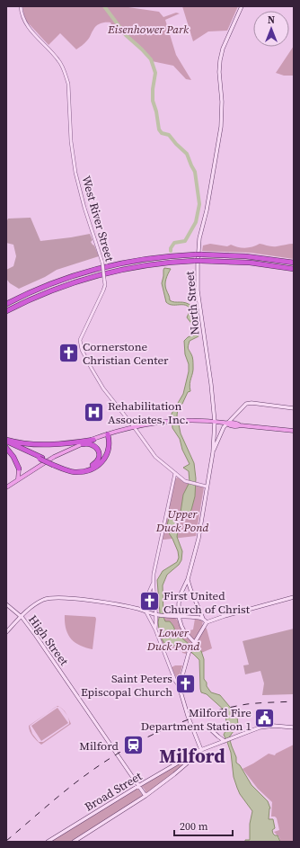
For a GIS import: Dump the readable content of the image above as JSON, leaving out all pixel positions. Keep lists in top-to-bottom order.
{
  "streets": {
    "main road": ["North Street", "High Street", "Broad Street"],
    "street": ["West River Street"]
  },
  "crossings": [
    ["West River Street", "North Street"],
    ["High Street", "Broad Street"]
  ],
  "districts": ["Milford"],
  "parks": ["Eisenhower Park", "Upper Duck Pond", "Lower Duck Pond"],
  "places": {
    "church": ["Cornerstone Christian Center", "First United Church of Christ", "Saint Peters Episcopal Church"],
    "hospital": ["Rehabilitation Associates, Inc."],
    "public building": ["Milford Fire Department Station 1"],
    "station": ["Milford"]
  },
  "scale_bar": "200 m",
  "north": "top"
}
